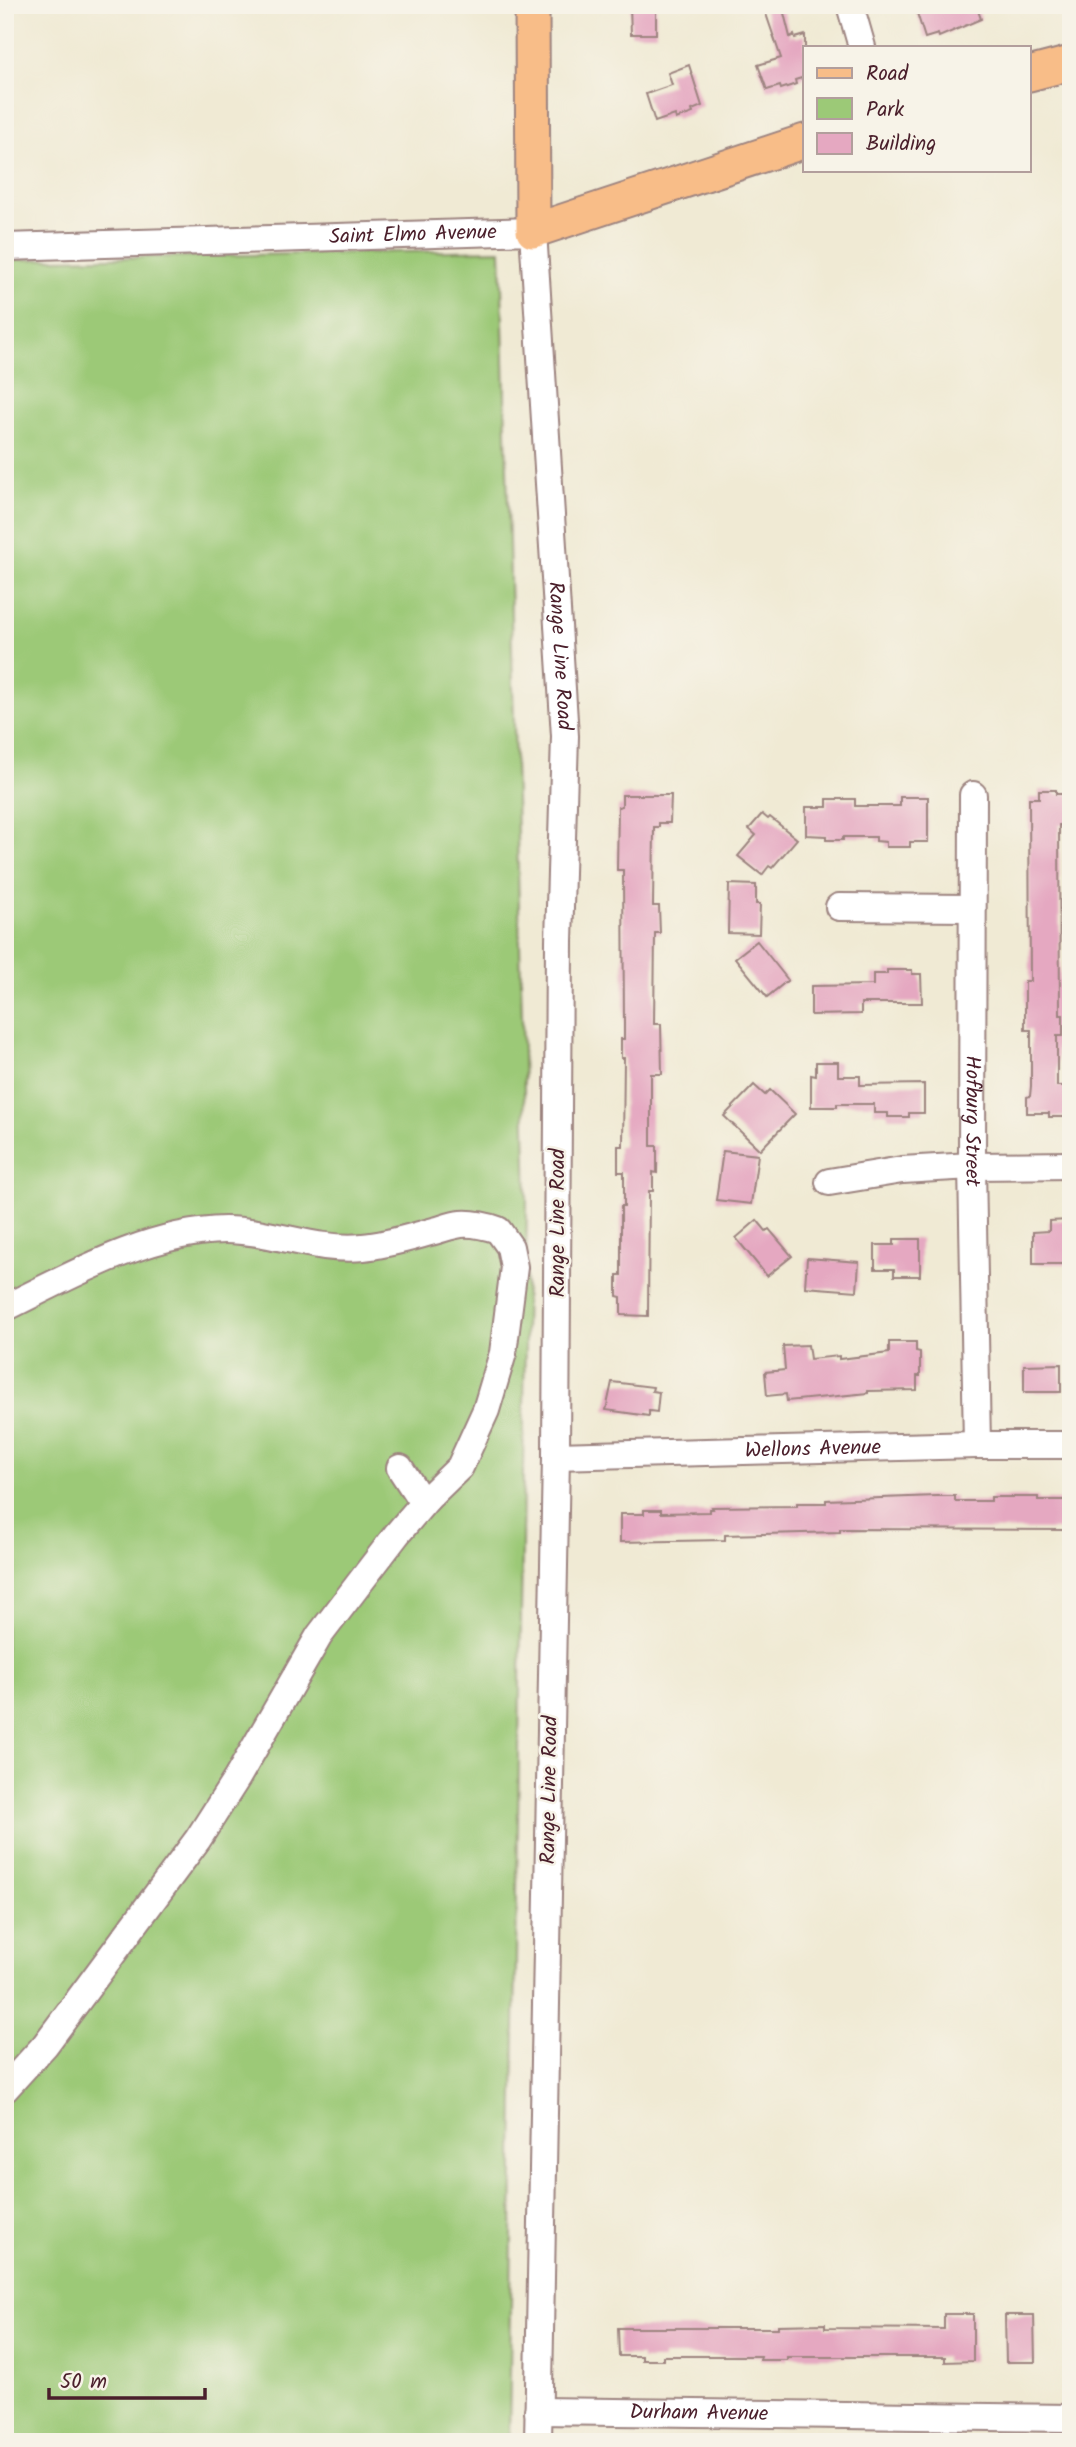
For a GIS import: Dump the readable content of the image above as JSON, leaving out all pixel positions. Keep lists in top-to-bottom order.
{
  "streets": {
    "main road": ["Saint Elmo Avenue", "Range Line Road"],
    "street": ["Hofburg Street", "Wellons Avenue", "Durham Avenue"]
  },
  "crossings": [
    ["Saint Elmo Avenue", "Range Line Road"],
    ["Range Line Road", "Wellons Avenue"],
    ["Range Line Road", "Durham Avenue"],
    ["Hofburg Street", "Wellons Avenue"]
  ],
  "legend": ["Road", "Park", "Building"],
  "scale_bar": "50 m"
}
